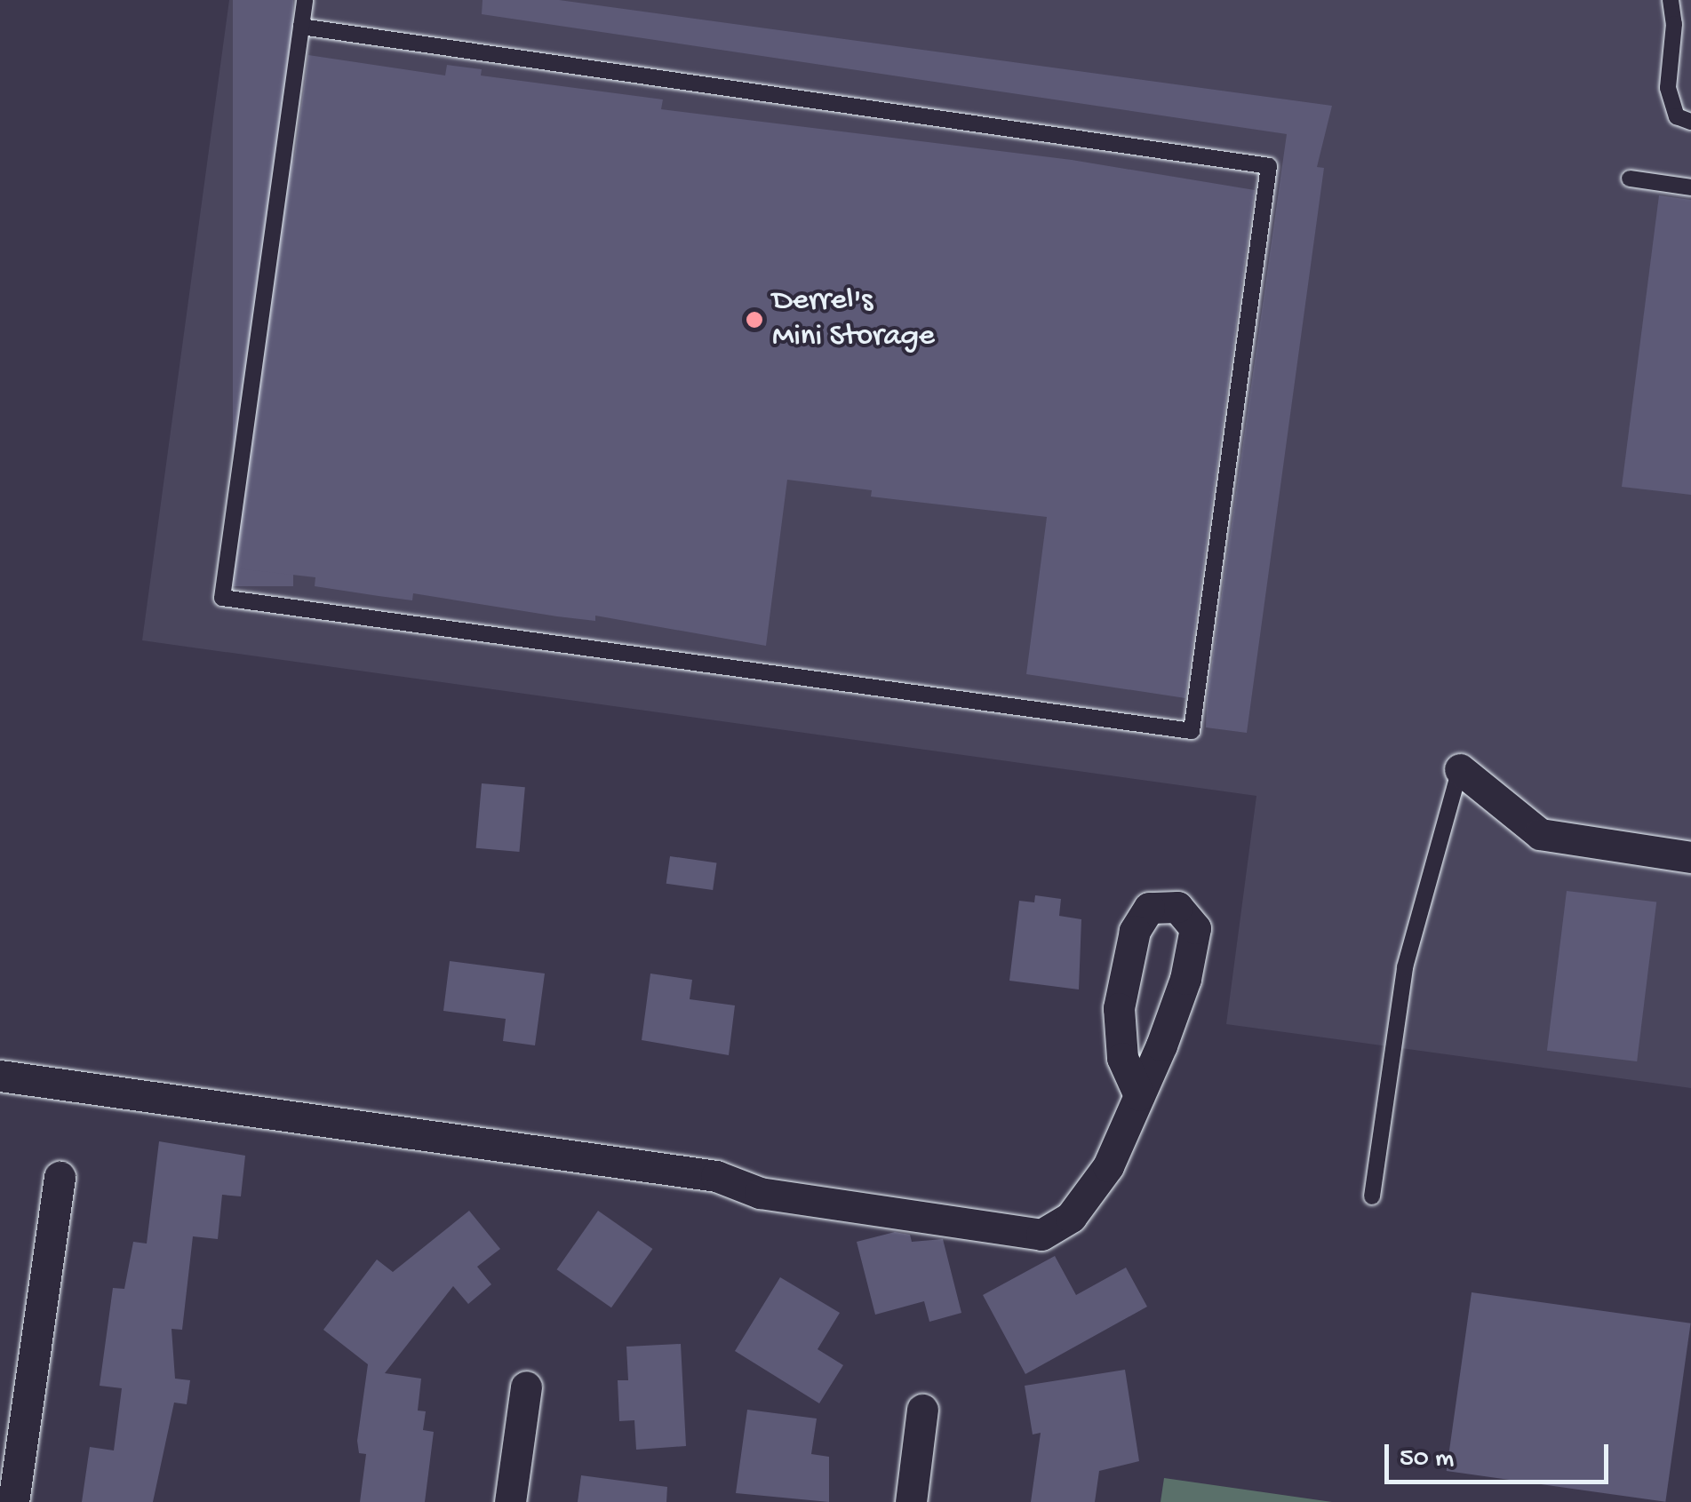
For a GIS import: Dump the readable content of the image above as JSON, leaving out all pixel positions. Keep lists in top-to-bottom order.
{
  "places": ["Derrel's Mini Storage"],
  "scale_bar": "50 m"
}
